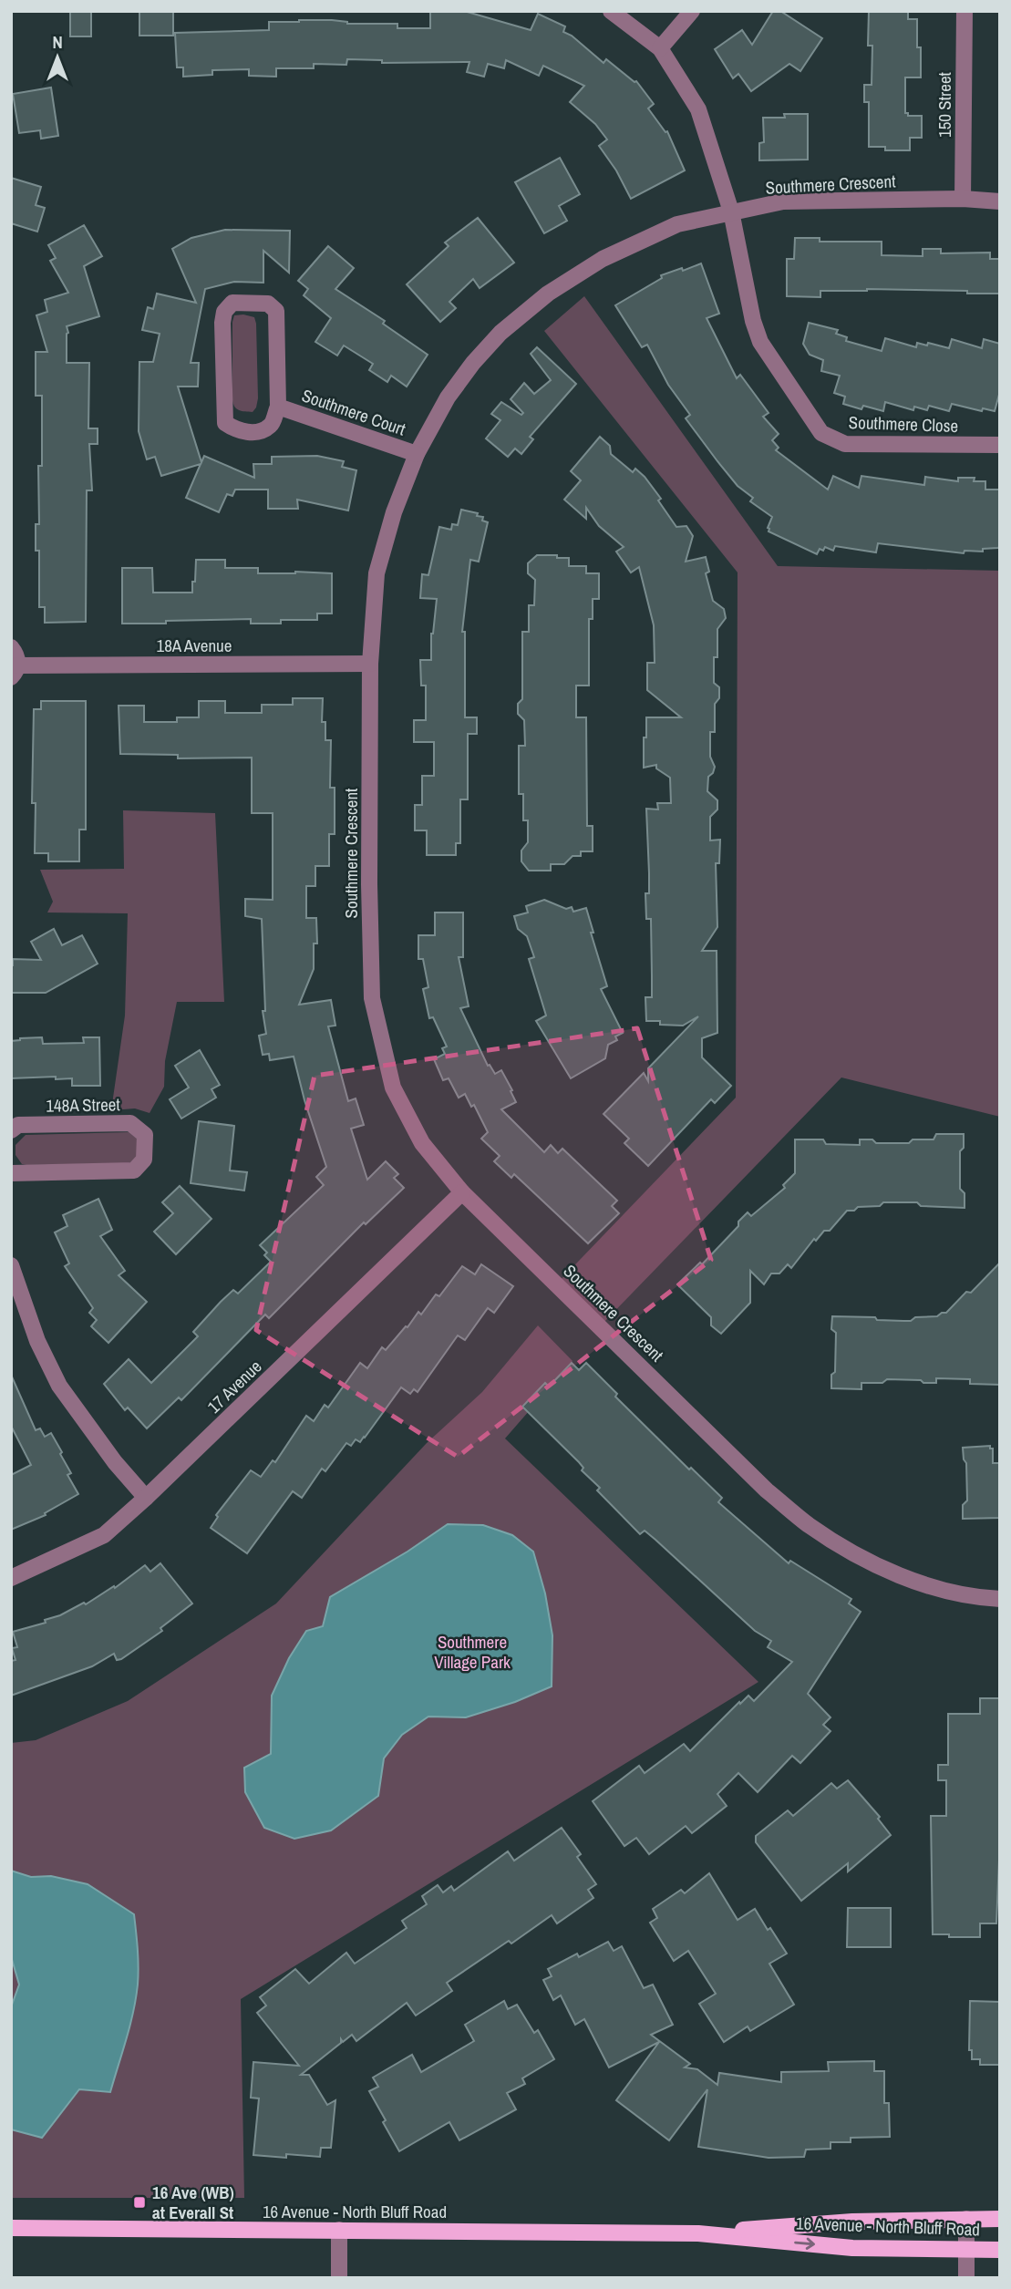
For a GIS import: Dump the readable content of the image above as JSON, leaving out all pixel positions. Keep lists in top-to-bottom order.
{
  "streets": {
    "main road": ["16 Avenue - North Bluff Road"],
    "street": [
      "150 Street",
      "Southmere Crescent",
      "Southmere Court",
      "Southmere Close",
      "18A Avenue",
      "148A Street",
      "17 Avenue"
    ]
  },
  "crossings": [
    ["150 Street", "Southmere Crescent"],
    ["Southmere Crescent", "Southmere Court"],
    ["Southmere Crescent", "Southmere Close"],
    ["Southmere Crescent", "18A Avenue"],
    ["Southmere Crescent", "17 Avenue"]
  ],
  "parks": ["Southmere Village Park"],
  "places": {
    "transit": ["16 Ave (WB) at Everall St"]
  },
  "north": "top"
}
